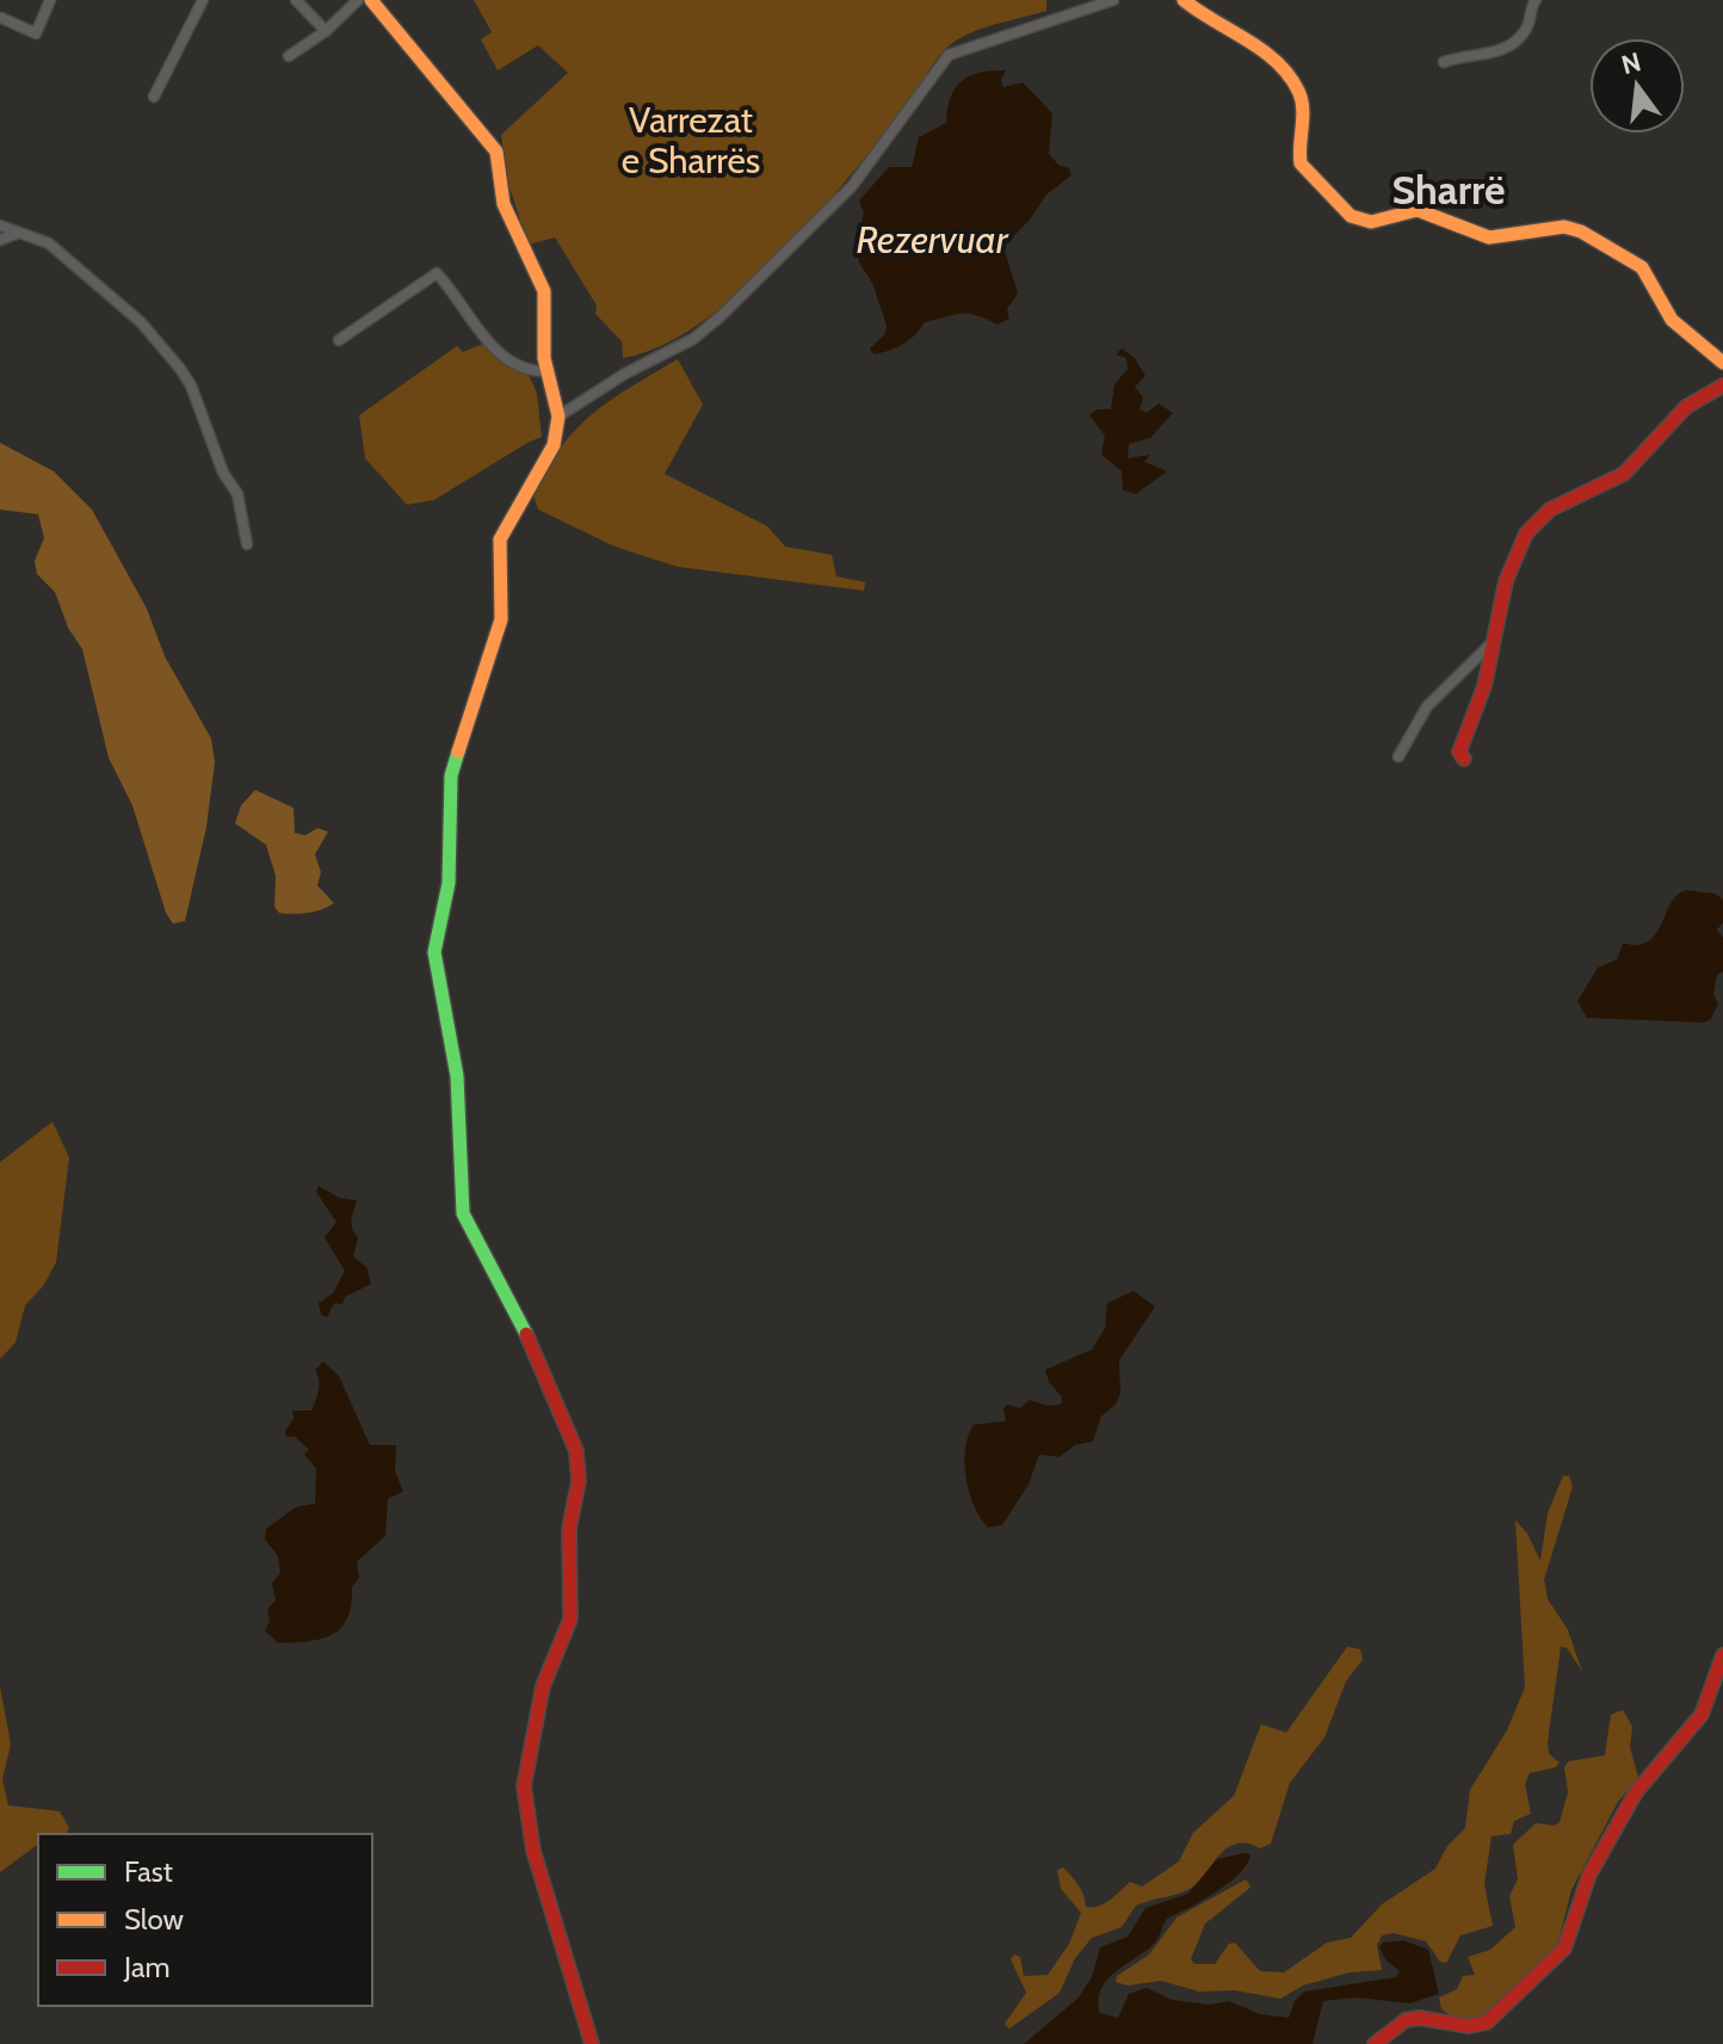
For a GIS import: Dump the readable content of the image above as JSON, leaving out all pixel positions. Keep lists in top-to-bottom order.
{
  "districts": ["Sharrë"],
  "water": ["Rezervuar"],
  "parks": ["Varrezat e Sharrës"],
  "legend": ["Fast", "Slow", "Jam"],
  "north": "top"
}
